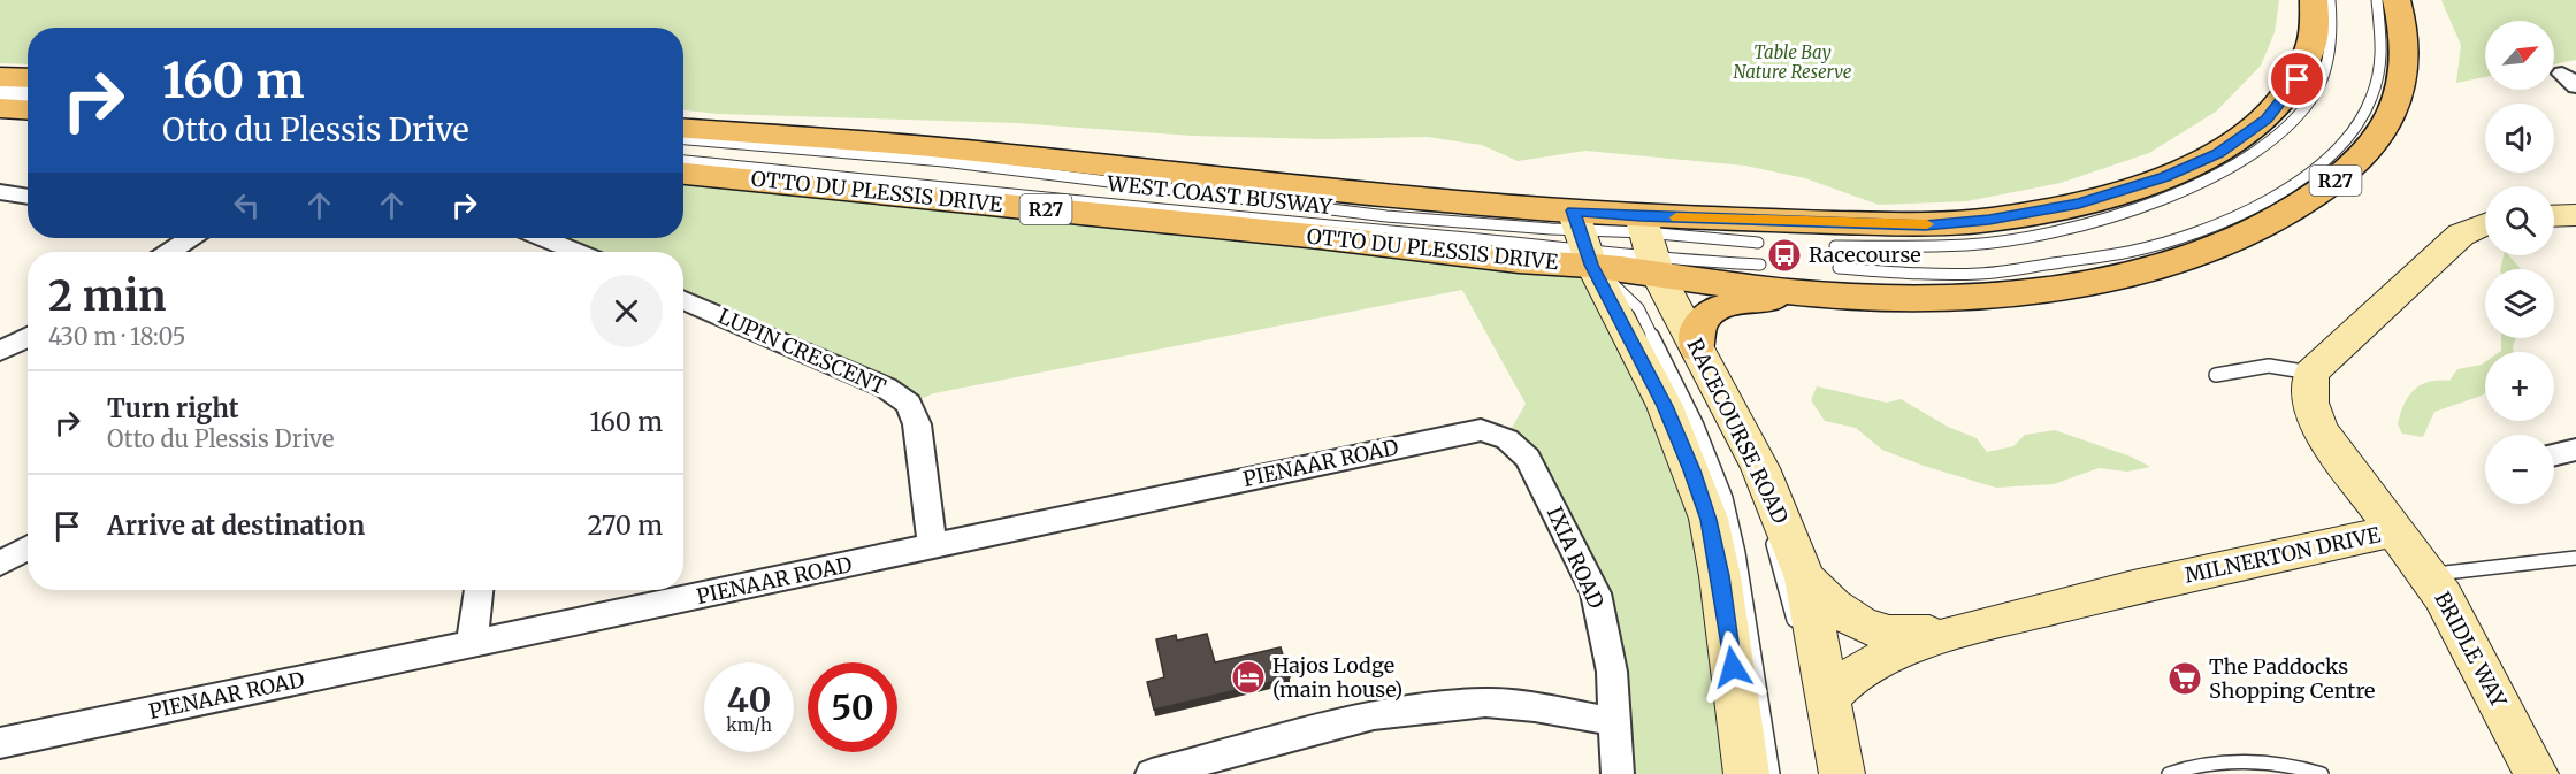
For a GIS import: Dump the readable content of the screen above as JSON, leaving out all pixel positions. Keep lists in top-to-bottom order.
{
  "streets": {
    "main road": ["R27", "OTTO DU PLESSIS DRIVE"],
    "street": [
      "LUPIN CRESCENT",
      "RACECOURSE ROAD",
      "PIENAAR ROAD",
      "MILNERTON DRIVE",
      "IXIA ROAD",
      "BRIDLE WAY"
    ],
    "lane": ["WEST COAST BUSWAY"]
  },
  "crossings": [
    ["OTTO DU PLESSIS DRIVE", "WEST COAST BUSWAY"],
    ["OTTO DU PLESSIS DRIVE", "RACECOURSE ROAD"],
    ["LUPIN CRESCENT", "PIENAAR ROAD"],
    ["RACECOURSE ROAD", "MILNERTON DRIVE"],
    ["PIENAAR ROAD", "IXIA ROAD"],
    ["MILNERTON DRIVE", "BRIDLE WAY"]
  ],
  "parks": ["Table Bay Nature Reserve"],
  "places": {
    "bus stop": ["Racecourse"],
    "hotel": ["Hajos Lodge (main house)"],
    "supermarket": ["The Paddocks Shopping Centre"]
  },
  "north": "top right",
  "page": {
    "map_buttons": ["+", "−"],
    "turn": ["160 m", "Otto du Plessis Drive"],
    "heading": ["2 min", "430 m · 18:05"],
    "list": [
      {
        "name": "Turn right",
        "note": "Otto du Plessis Drive",
        "value": "160 m"
      },
      {
        "name": "Arrive at destination",
        "value": "270 m"
      }
    ],
    "speed": "40 km/h",
    "limit": "50"
  }
}
